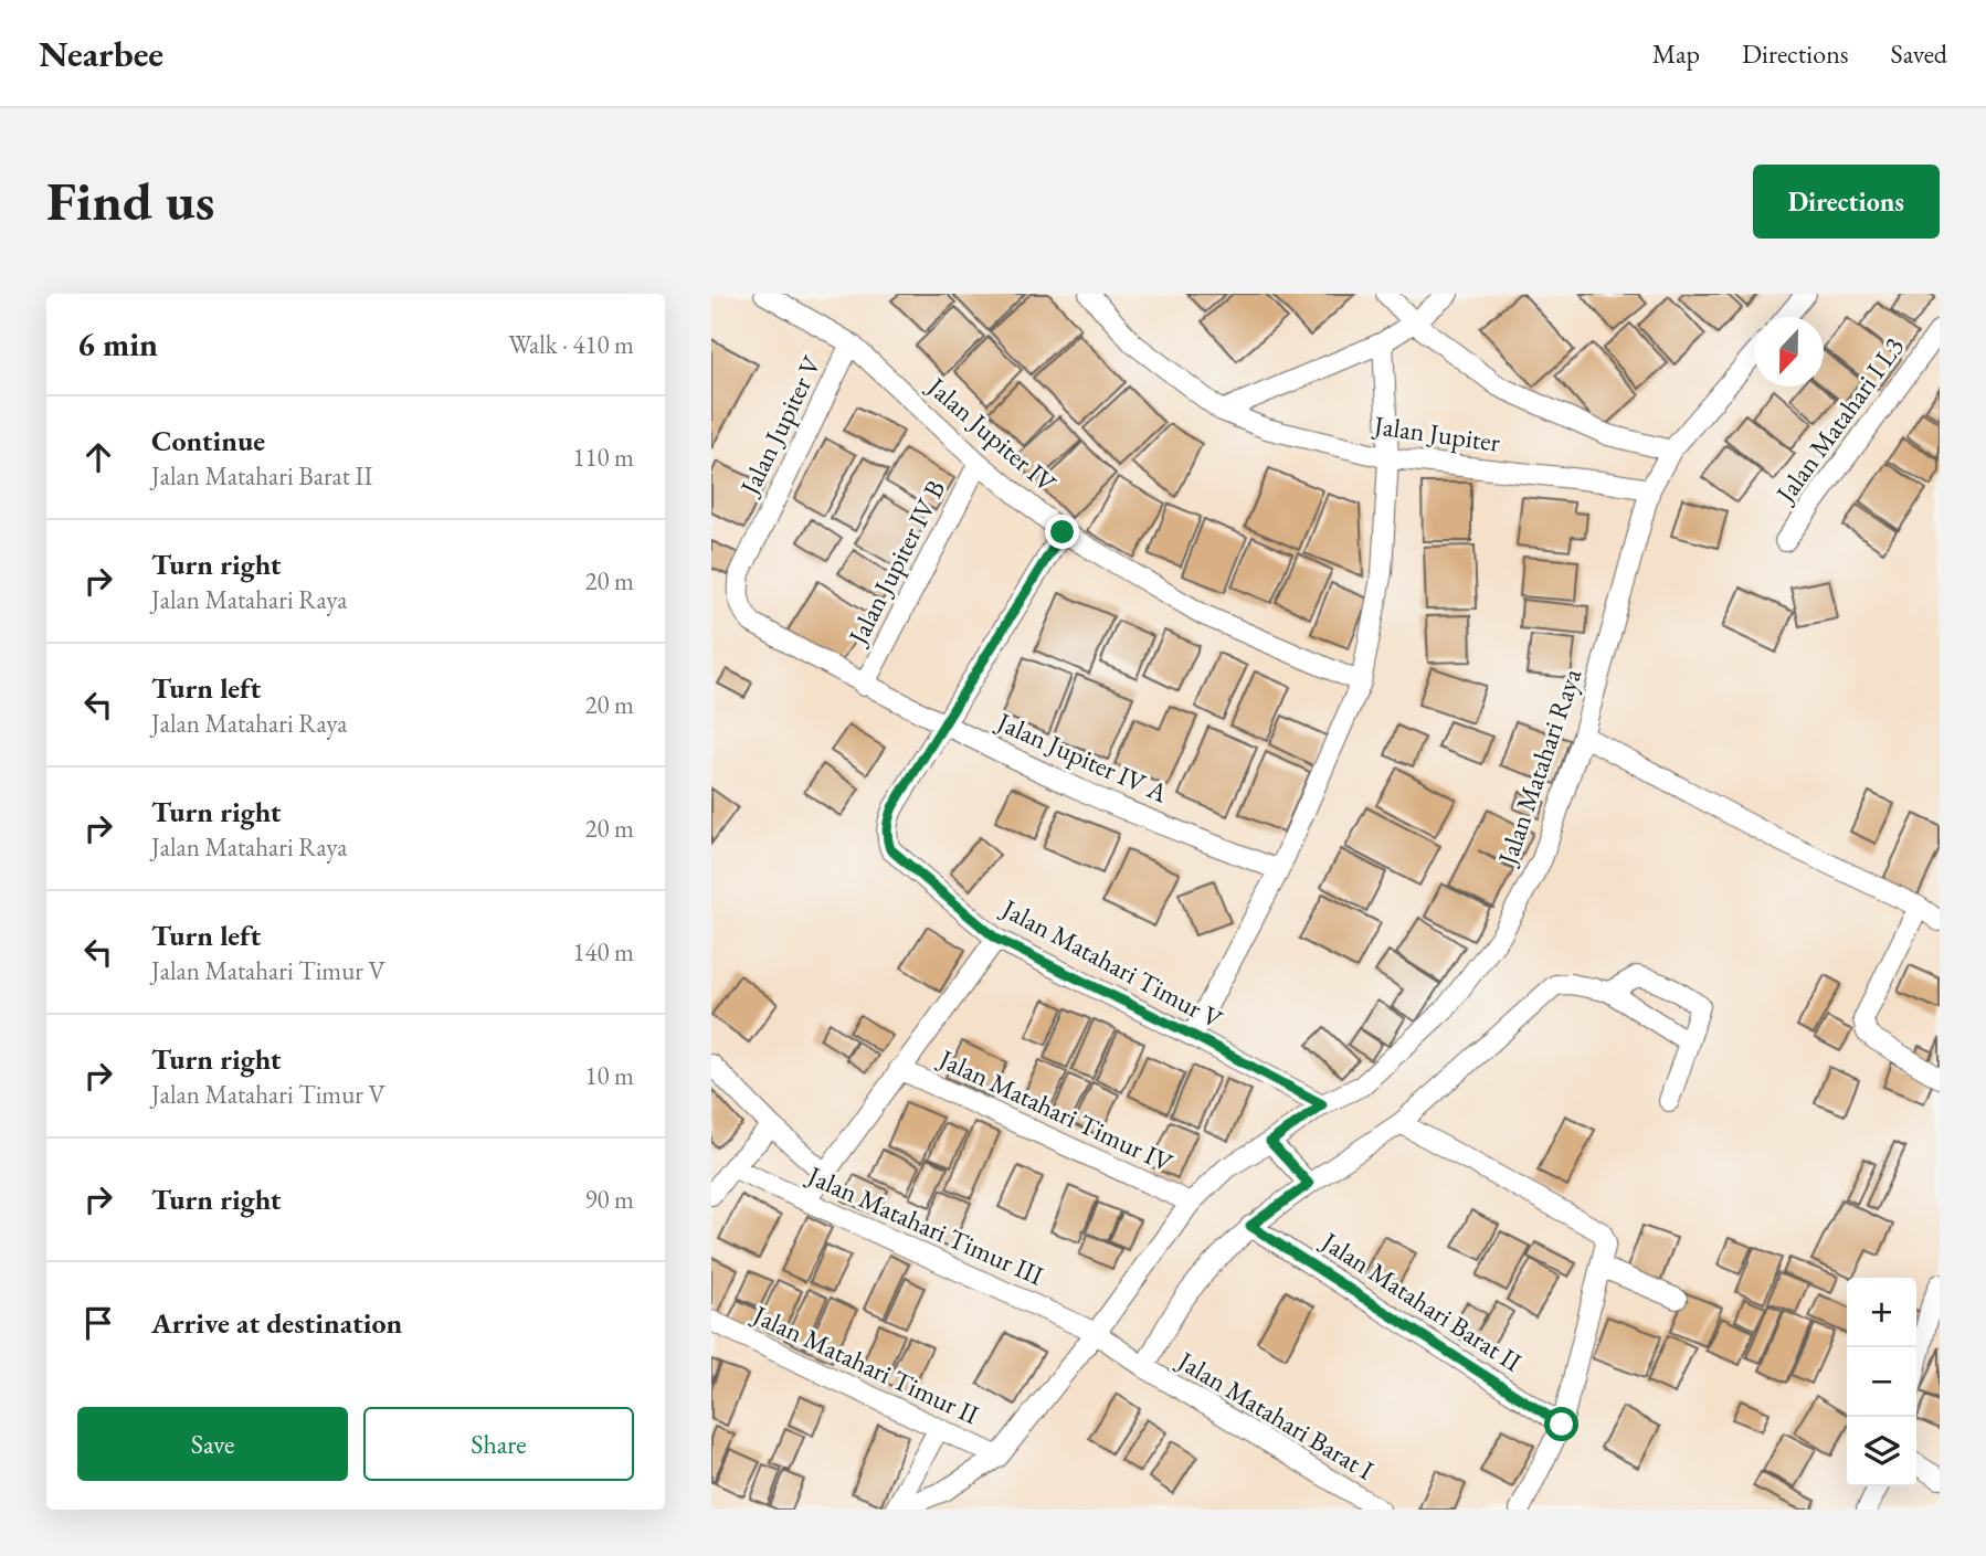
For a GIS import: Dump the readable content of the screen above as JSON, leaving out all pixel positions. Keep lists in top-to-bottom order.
{
  "streets": {
    "street": [
      "Jalan Matahari I L3",
      "Jalan Jupiter V",
      "Jalan Jupiter",
      "Jalan Jupiter IV",
      "Jalan Jupiter IV B",
      "Jalan Jupiter IV A",
      "Jalan Matahari Raya",
      "Jalan Matahari Timur V",
      "Jalan Matahari Timur IV",
      "Jalan Matahari Timur III",
      "Jalan Matahari Barat II",
      "Jalan Matahari Timur II",
      "Jalan Matahari Barat I"
    ]
  },
  "crossings": [
    ["Jalan Jupiter V", "Jalan Jupiter IV"],
    ["Jalan Jupiter V", "Jalan Jupiter IV A"],
    ["Jalan Jupiter", "Jalan Matahari Raya"],
    ["Jalan Jupiter IV", "Jalan Jupiter IV B"],
    ["Jalan Jupiter IV B", "Jalan Jupiter IV A"],
    ["Jalan Jupiter IV A", "Jalan Matahari Timur V"],
    ["Jalan Matahari Raya", "Jalan Matahari Timur V"],
    ["Jalan Matahari Raya", "Jalan Matahari Timur IV"],
    ["Jalan Matahari Raya", "Jalan Matahari Timur III"],
    ["Jalan Matahari Raya", "Jalan Matahari Timur II"]
  ],
  "north": "bottom",
  "page": {
    "header": "Nearbee",
    "nav": ["Map", "Directions", "Saved"],
    "buttons": [
      "Directions",
      ["Save", "Share"]
    ],
    "title": "Find us",
    "heading": ["6 min", "Walk · 410 m"],
    "list": [
      ["Continue", "Jalan Matahari Barat II", "110 m"],
      ["Turn right", "Jalan Matahari Raya", "20 m"],
      ["Turn left", "Jalan Matahari Raya", "20 m"],
      ["Turn right", "Jalan Matahari Raya", "20 m"],
      ["Turn left", "Jalan Matahari Timur V", "140 m"],
      ["Turn right", "Jalan Matahari Timur V", "10 m"],
      ["Turn right", "90 m"],
      "Arrive at destination"
    ],
    "map_buttons": ["+", "−"]
  }
}
